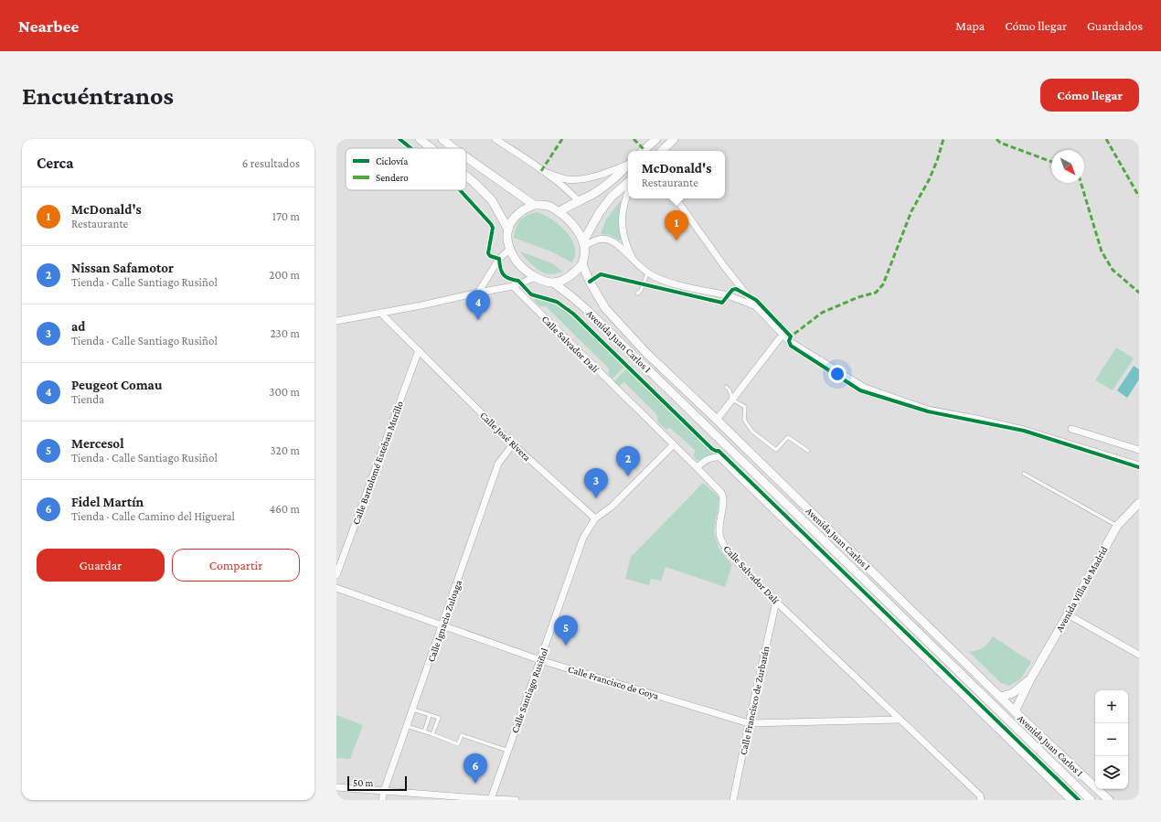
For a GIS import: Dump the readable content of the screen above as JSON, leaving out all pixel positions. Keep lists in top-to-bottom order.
{
  "streets": {
    "street": [
      "Avenida Juan Carlos I",
      "Calle Salvador Dalí",
      "Calle José Rivera",
      "Calle Bartolomé Esteban Murillo",
      "Avenida Villa de Madrid",
      "Calle Ignacio Zuloaga",
      "Calle Francisco de Goya",
      "Calle Santiago Rusiñol",
      "Calle Francisco de Zurbarán"
    ]
  },
  "crossings": [
    ["Avenida Juan Carlos I", "Avenida Villa de Madrid"],
    ["Calle Salvador Dalí", "Calle Francisco de Goya"],
    ["Calle Salvador Dalí", "Calle Santiago Rusiñol"],
    ["Calle Salvador Dalí", "Calle Francisco de Zurbarán"],
    ["Calle José Rivera", "Calle Bartolomé Esteban Murillo"],
    ["Calle José Rivera", "Calle Ignacio Zuloaga"],
    ["Calle José Rivera", "Calle Santiago Rusiñol"],
    ["Calle Ignacio Zuloaga", "Calle Francisco de Goya"],
    ["Calle Francisco de Goya", "Calle Santiago Rusiñol"],
    ["Calle Francisco de Goya", "Calle Francisco de Zurbarán"]
  ],
  "legend": ["Ciclovía", "Sendero"],
  "scale_bar": "50 m",
  "north": "bottom right",
  "page": {
    "header": "Nearbee",
    "nav": ["Mapa", "Cómo llegar", "Guardados"],
    "buttons": [
      "Cómo llegar",
      ["Guardar", "Compartir"]
    ],
    "title": "Encuéntranos",
    "heading": ["Cerca", "6 resultados"],
    "popup": ["McDonald's", "Restaurante"],
    "list": [
      {
        "mark": "1",
        "name": "McDonald's",
        "note": "Restaurante",
        "value": "170 m"
      },
      {
        "mark": "2",
        "name": "Nissan Safamotor",
        "note": "Tienda · Calle Santiago Rusiñol",
        "value": "200 m"
      },
      {
        "mark": "3",
        "name": "ad",
        "note": "Tienda · Calle Santiago Rusiñol",
        "value": "230 m"
      },
      {
        "mark": "4",
        "name": "Peugeot Comau",
        "note": "Tienda",
        "value": "300 m"
      },
      {
        "mark": "5",
        "name": "Mercesol",
        "note": "Tienda · Calle Santiago Rusiñol",
        "value": "320 m"
      },
      {
        "mark": "6",
        "name": "Fidel Martín",
        "note": "Tienda · Calle Camino del Higueral",
        "value": "460 m"
      }
    ],
    "pins": [
      "1",
      "4",
      "2",
      "3",
      "5",
      "6"
    ],
    "map_buttons": ["+", "−"],
    "scale": "50 m"
  }
}
